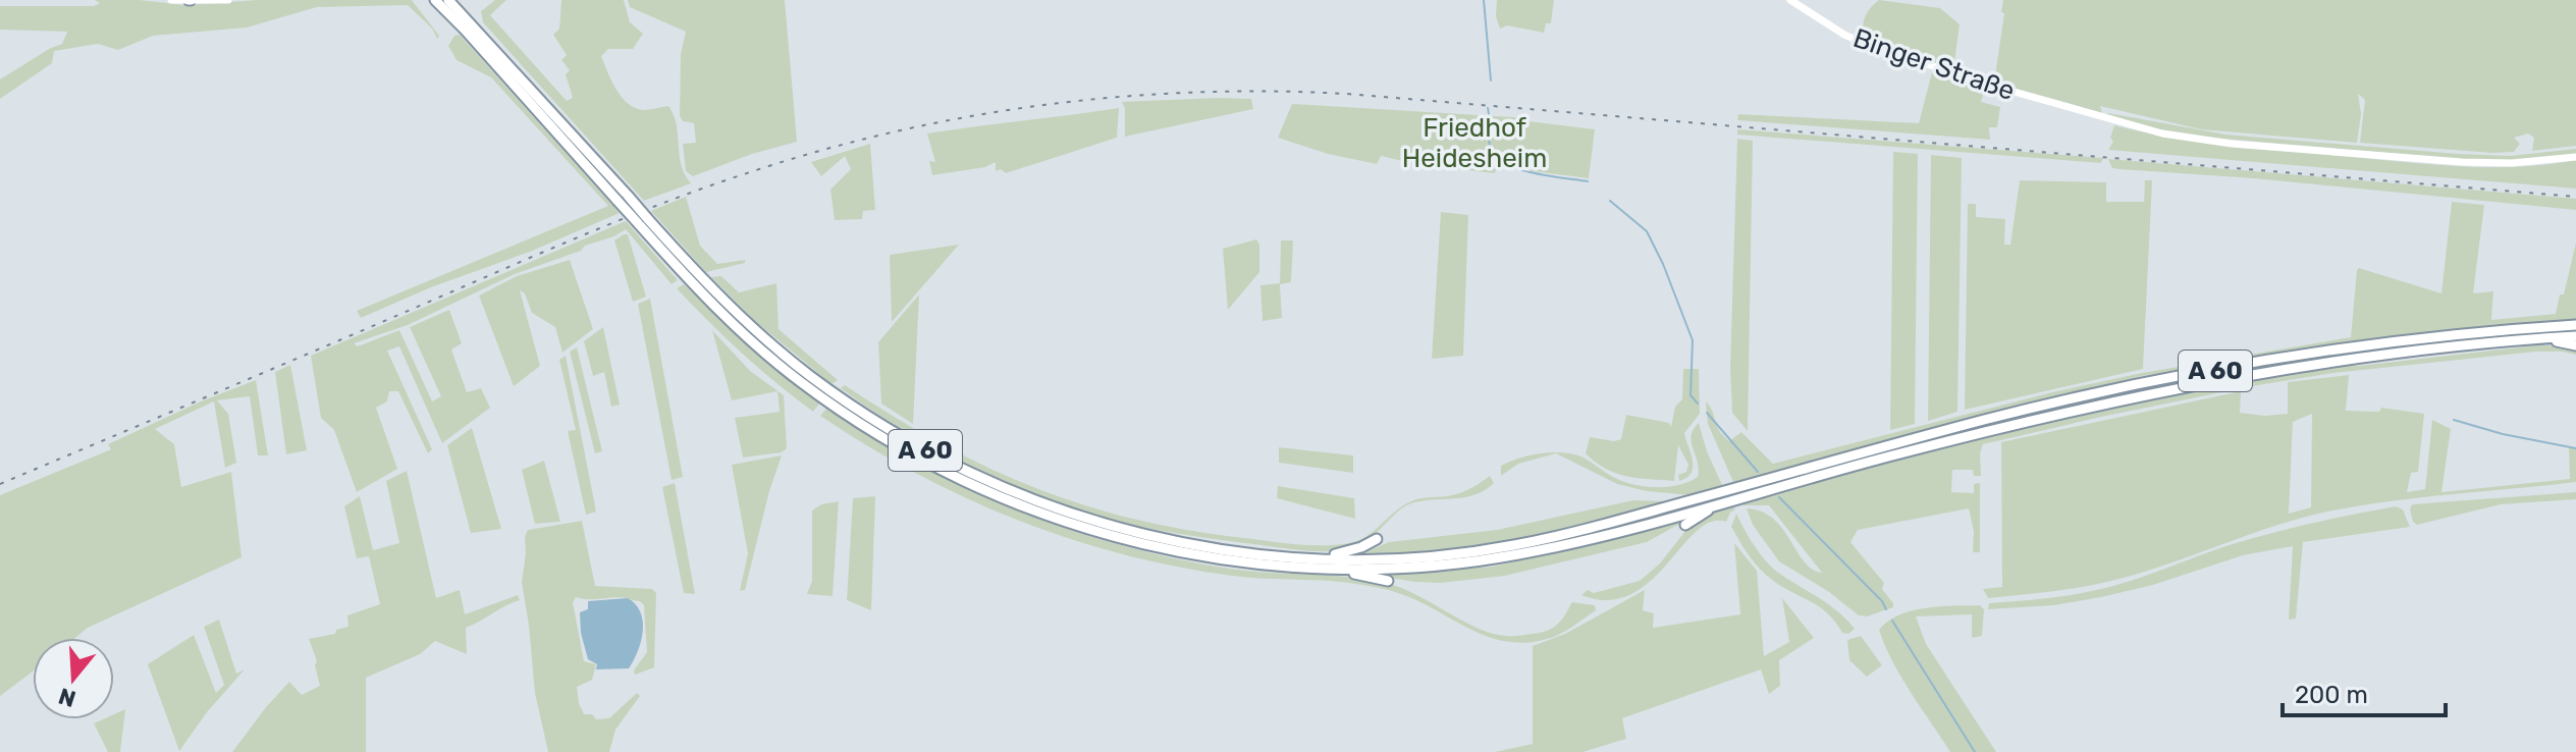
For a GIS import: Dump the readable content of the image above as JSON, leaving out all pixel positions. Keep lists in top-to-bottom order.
{
  "streets": {
    "highway": ["A 60"],
    "main road": ["Binger Straße"]
  },
  "parks": ["Friedhof Heidesheim"],
  "scale_bar": "200 m",
  "north": "bottom"
}
